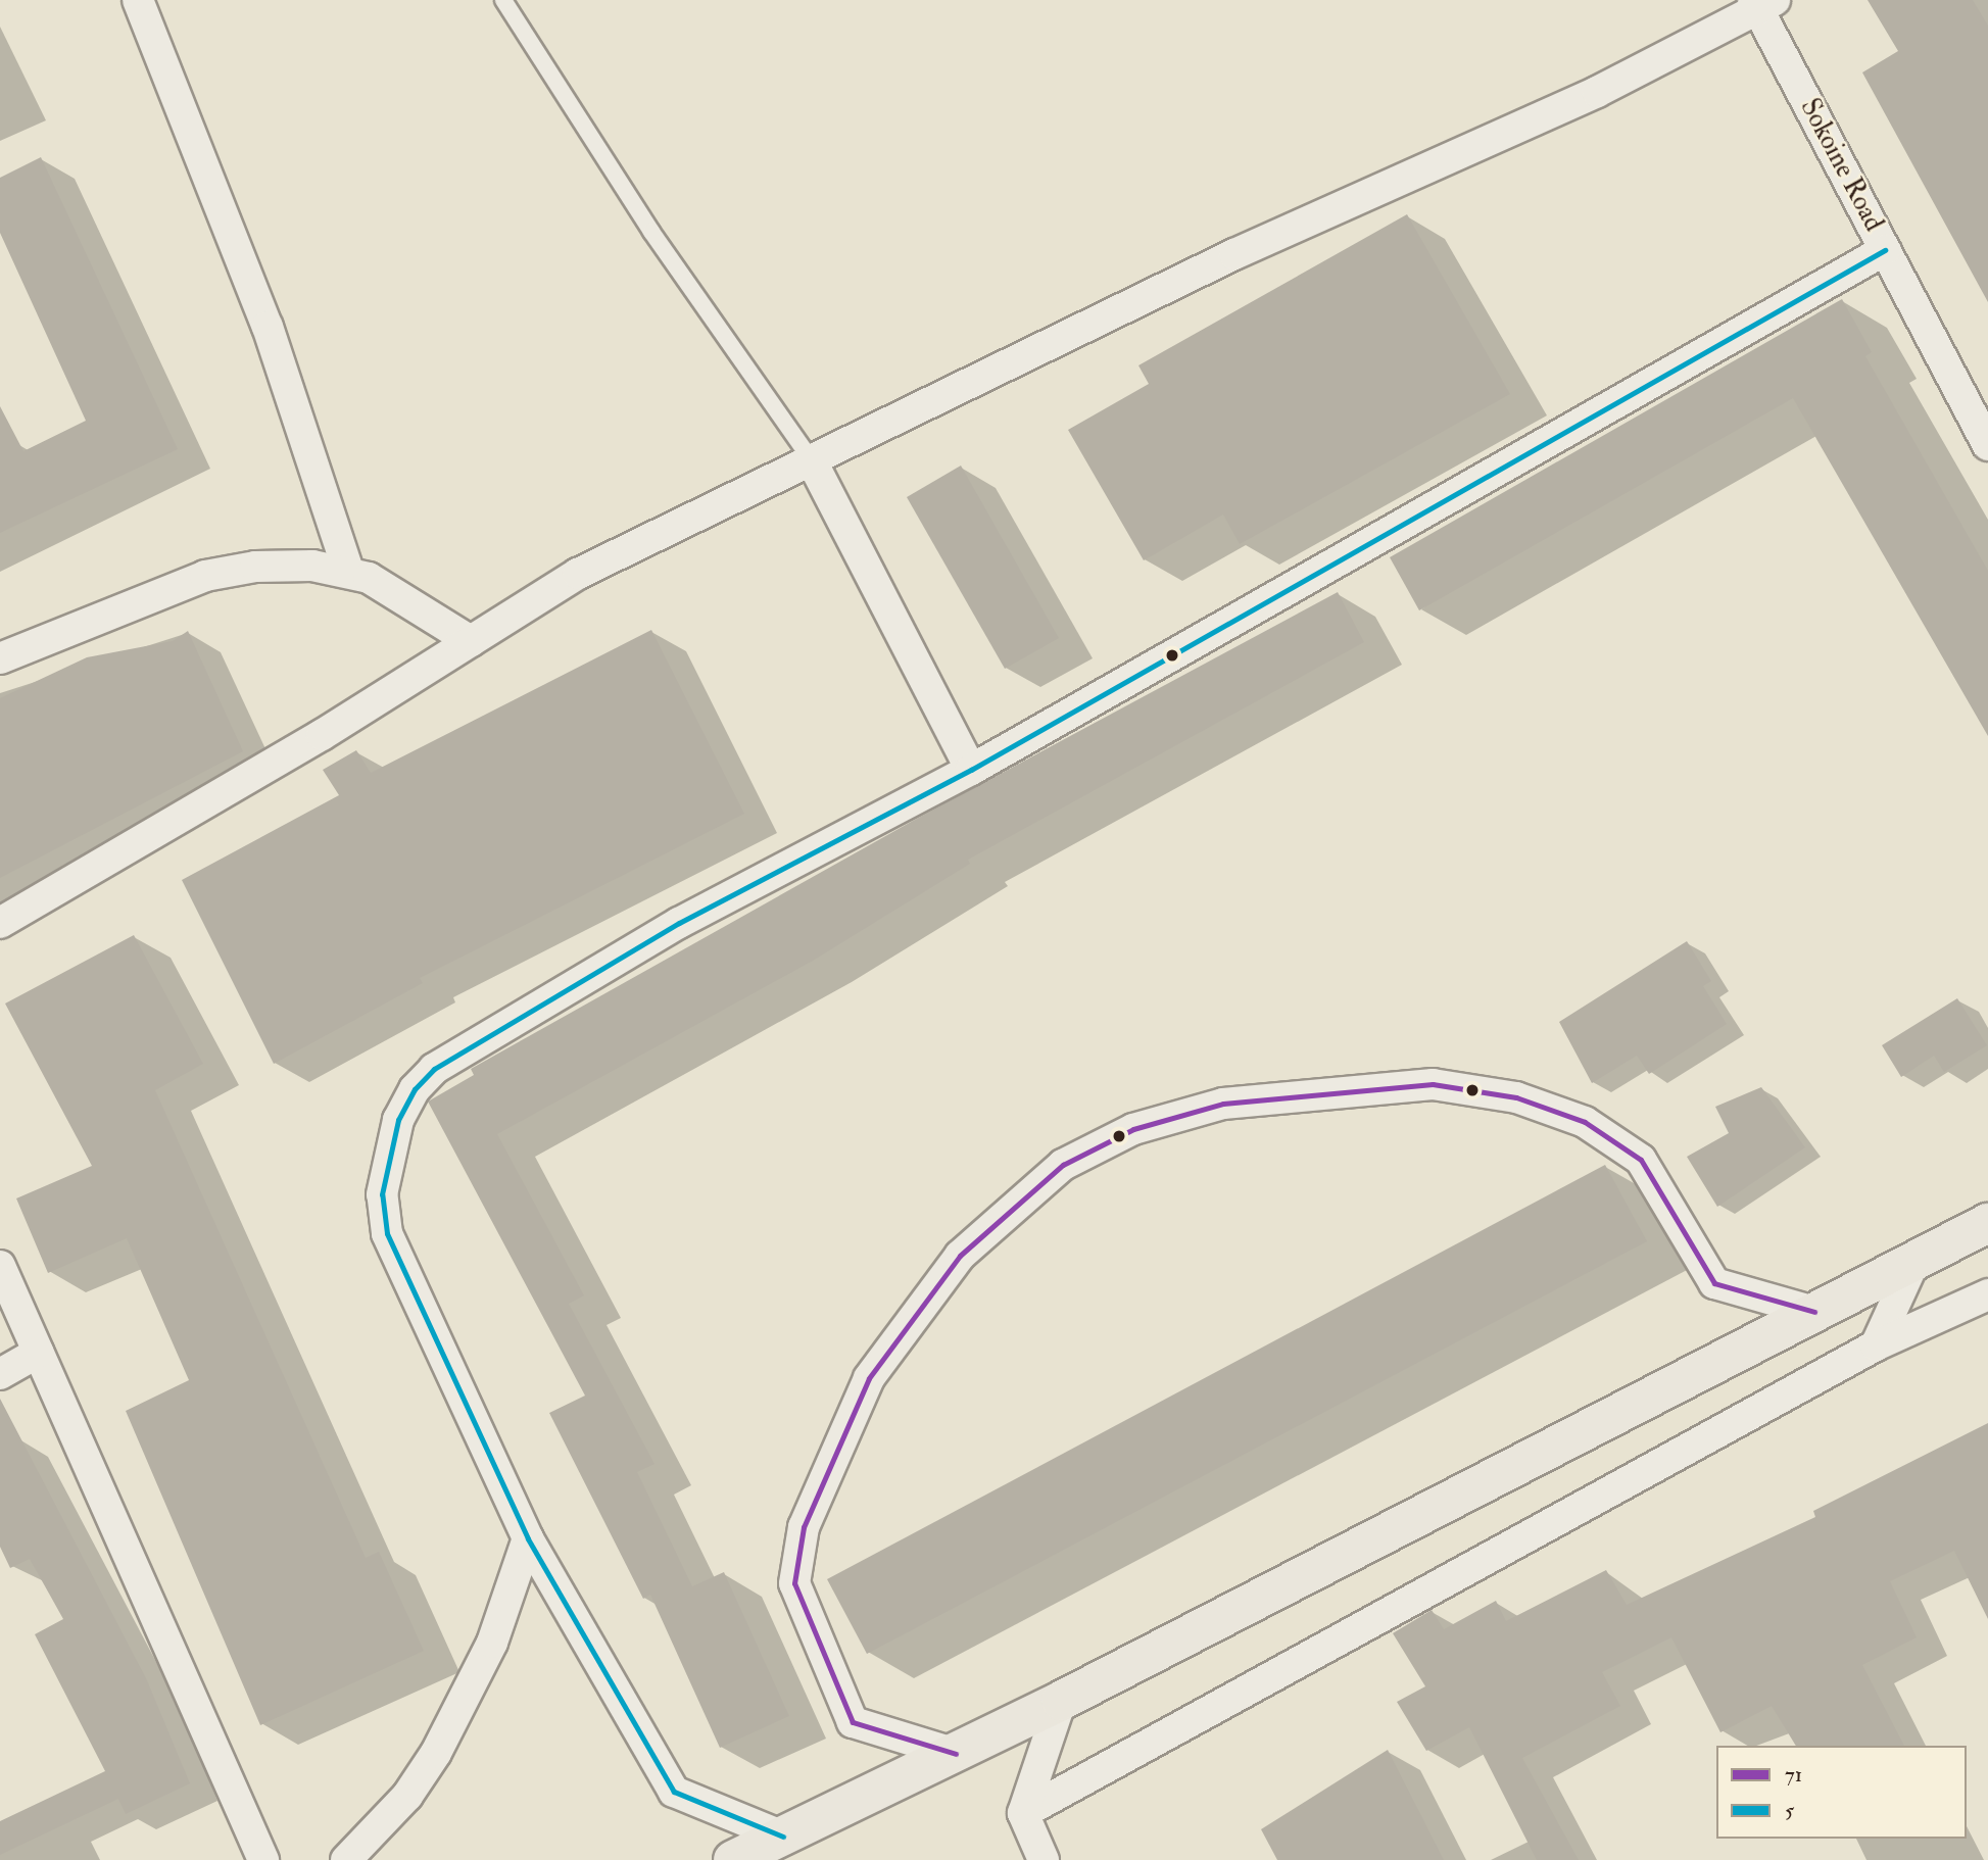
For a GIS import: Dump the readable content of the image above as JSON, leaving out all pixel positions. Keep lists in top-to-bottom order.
{
  "streets": {
    "street": ["Sokoine Road"]
  },
  "lines": ["transit line 5", "transit line 71"],
  "legend": ["71", "5"]
}
